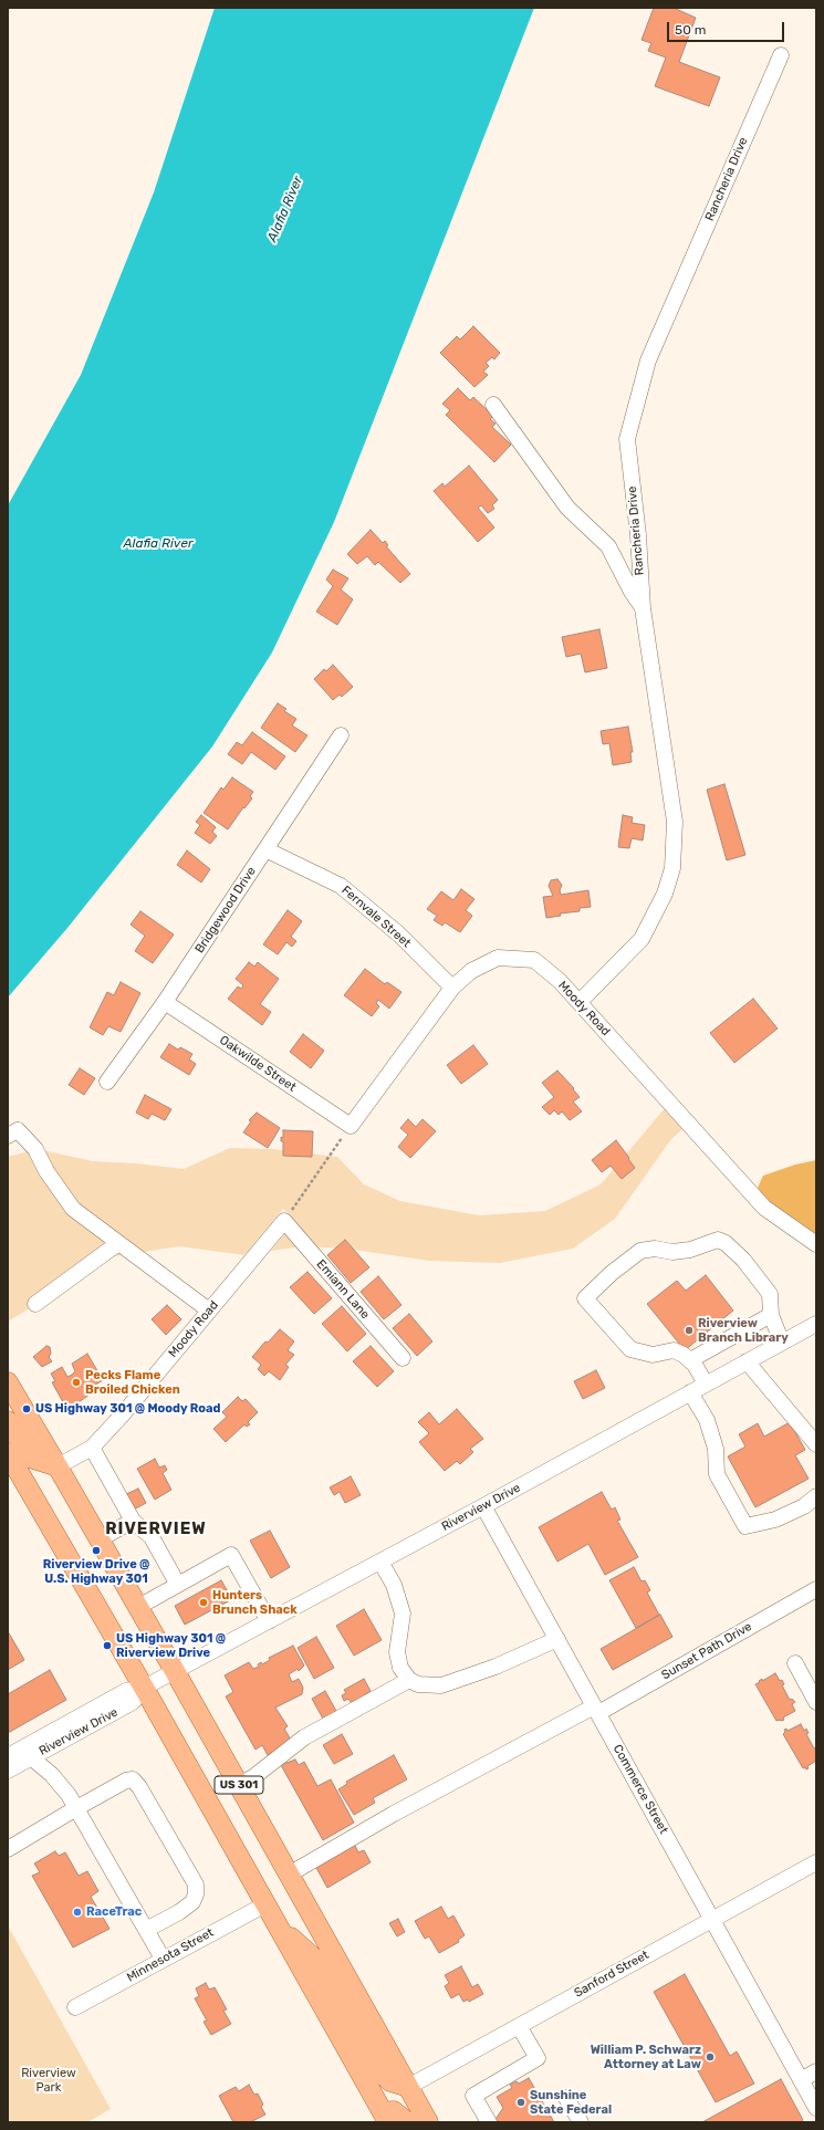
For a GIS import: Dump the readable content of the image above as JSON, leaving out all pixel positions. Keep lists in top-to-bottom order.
{
  "streets": {
    "main road": ["US 301"],
    "street": [
      "Rancheria Drive",
      "Bridgewood Drive",
      "Fernvale Street",
      "Moody Road",
      "Oakwilde Street",
      "Emiann Lane",
      "Riverview Drive",
      "Sunset Path Drive",
      "Commerce Street",
      "Minnesota Street",
      "Sanford Street"
    ]
  },
  "crossings": [
    ["Rancheria Drive", "Moody Road"],
    ["Bridgewood Drive", "Fernvale Street"],
    ["Bridgewood Drive", "Oakwilde Street"],
    ["Fernvale Street", "Moody Road"],
    ["Moody Road", "Oakwilde Street"],
    ["Moody Road", "Emiann Lane"],
    ["Moody Road", "US 301"],
    ["Riverview Drive", "US 301"],
    ["Riverview Drive", "Commerce Street"],
    ["Sunset Path Drive", "US 301"],
    ["Sunset Path Drive", "Commerce Street"],
    ["US 301", "Minnesota Street"],
    ["US 301", "Sanford Street"],
    ["Commerce Street", "Sanford Street"]
  ],
  "districts": ["RIVERVIEW"],
  "water": ["Alafia River"],
  "parks": ["Riverview Park"],
  "places": [
    "Riverview Branch Library",
    "Pecks Flame Broiled Chicken",
    "US Highway 301 @ Moody Road",
    "Riverview Drive @ U.S. Highway 301",
    "Hunters Brunch Shack",
    "US Highway 301 @ Riverview Drive",
    "RaceTrac",
    "William P. Schwarz Attorney at Law",
    "Sunshine State Federal"
  ],
  "scale_bar": "50 m"
}
